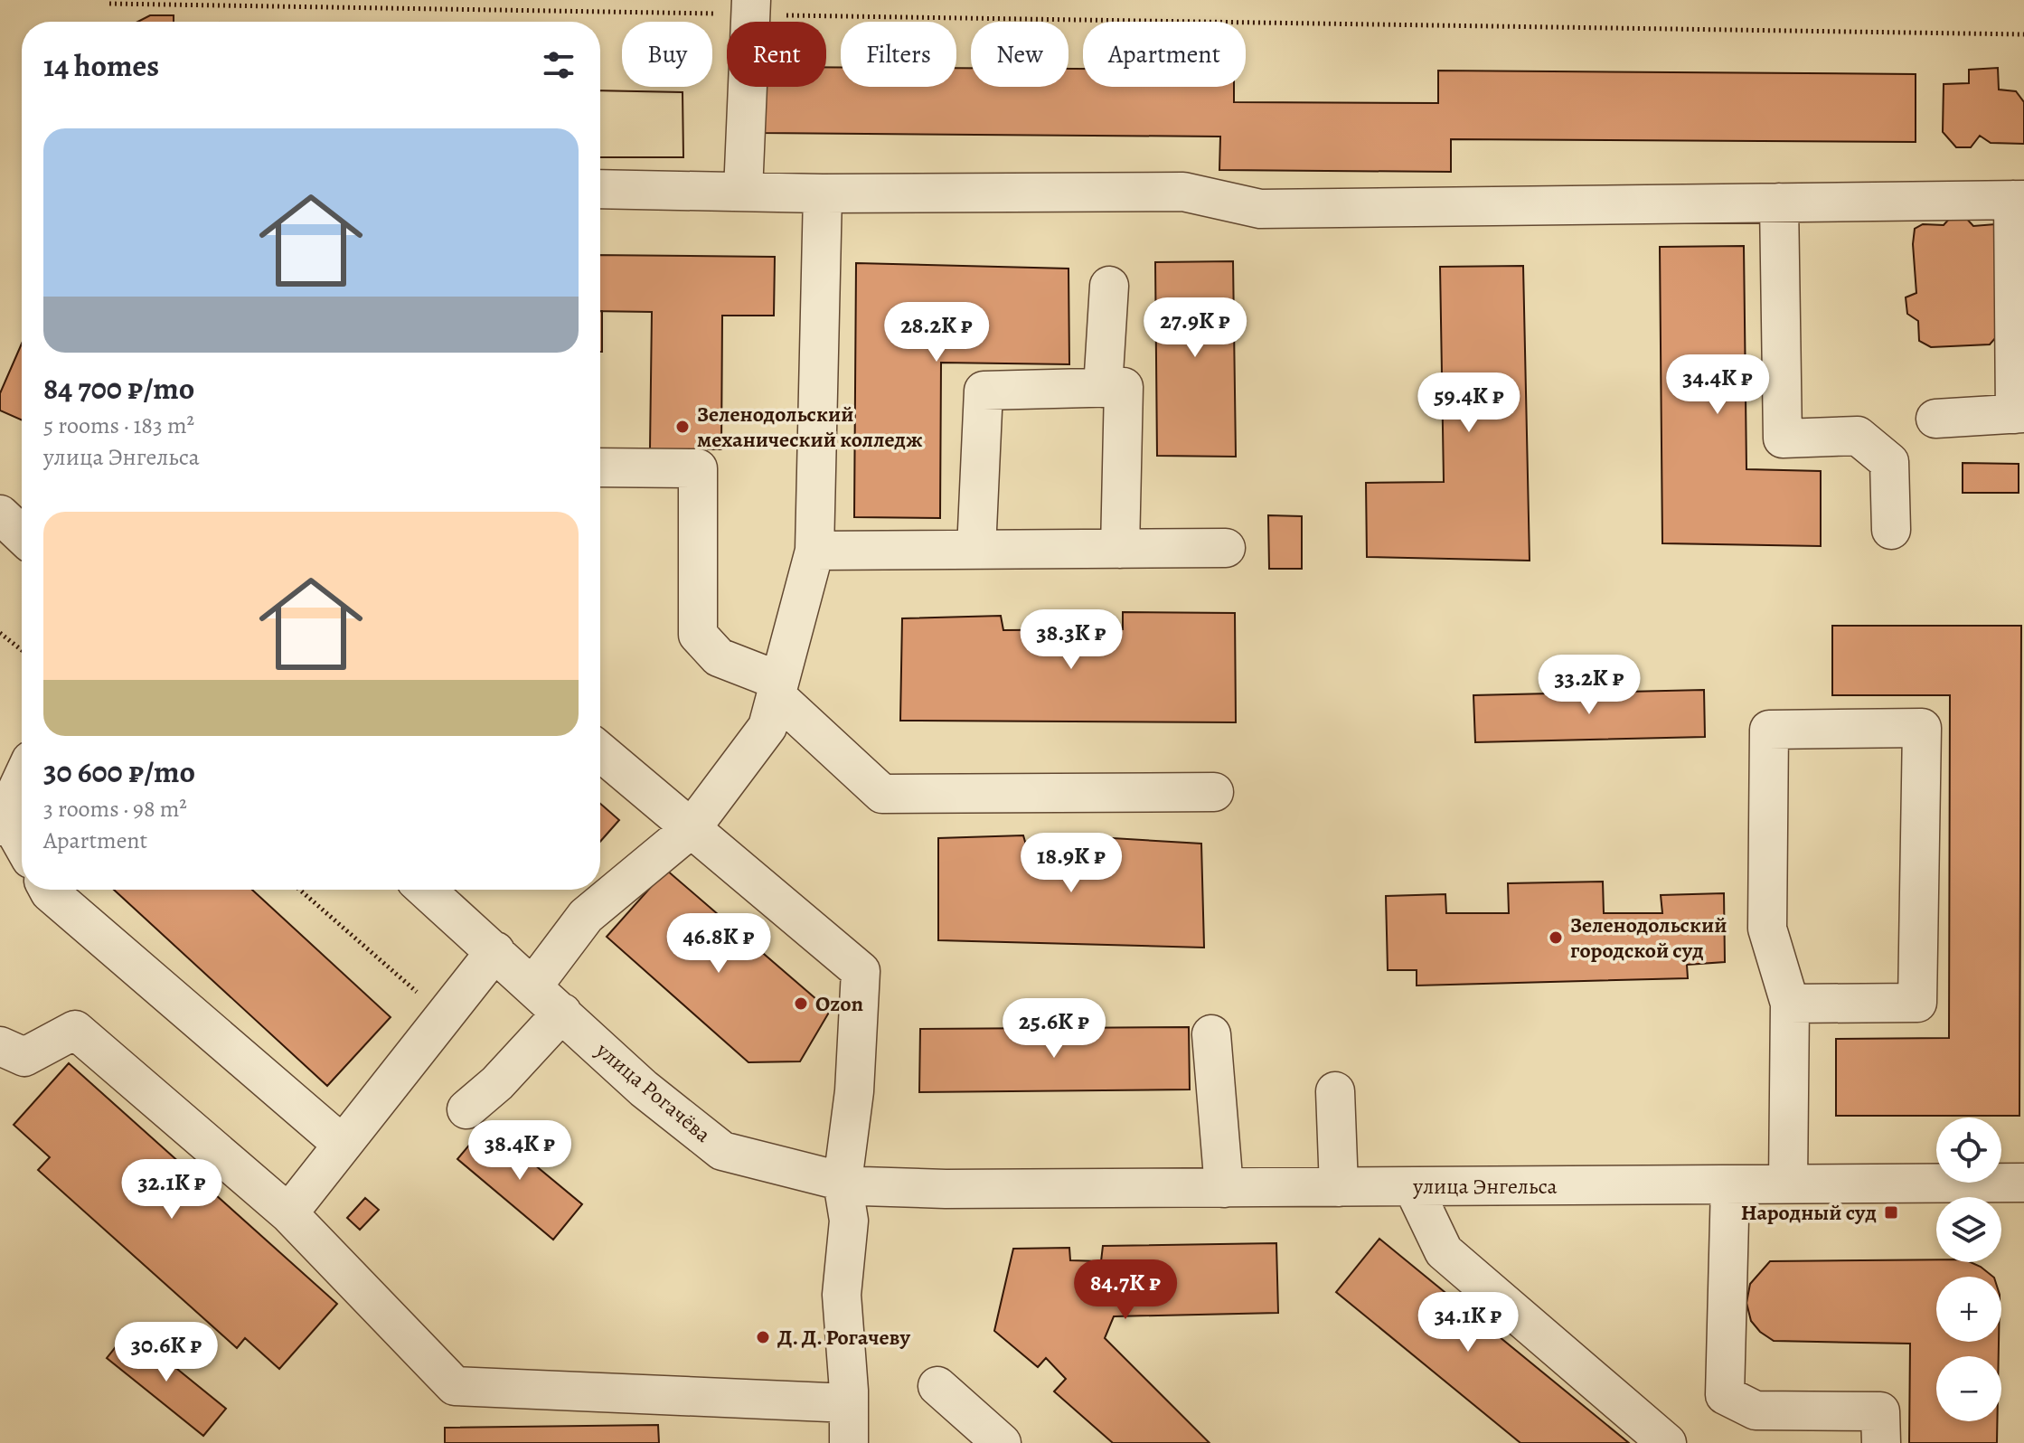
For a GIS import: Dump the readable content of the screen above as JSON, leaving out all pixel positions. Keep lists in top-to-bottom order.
{
  "streets": {
    "street": ["улица Рогачёва", "улица Энгельса"]
  },
  "crossings": [
    ["улица Рогачёва", "улица Энгельса"]
  ],
  "places": {
    "other": [
      "Зеленодольский механический колледж",
      "Зеленодольский городской суд",
      "Ozon",
      "Д. Д. Рогачеву"
    ],
    "transit": ["Народный суд"]
  },
  "page": {
    "chip": [
      "Buy",
      "Rent",
      "Filters",
      "New",
      "Apartment"
    ],
    "heading": "14 homes",
    "list": [
      {
        "name": "84 700 ₽/mo",
        "note": "5 rooms · 183 m² · улица Энгельса"
      },
      {
        "name": "30 600 ₽/mo",
        "note": "3 rooms · 98 m² · Apartment"
      }
    ],
    "price": [
      "27.9K ₽",
      "28.2K ₽",
      "34.4K ₽",
      "59.4K ₽",
      "38.3K ₽",
      "33.2K ₽",
      "18.9K ₽",
      "46.8K ₽",
      "25.6K ₽",
      "38.4K ₽",
      "32.1K ₽",
      "84.7K ₽",
      "34.1K ₽",
      "30.6K ₽"
    ],
    "map_buttons": ["+", "−"]
  }
}
